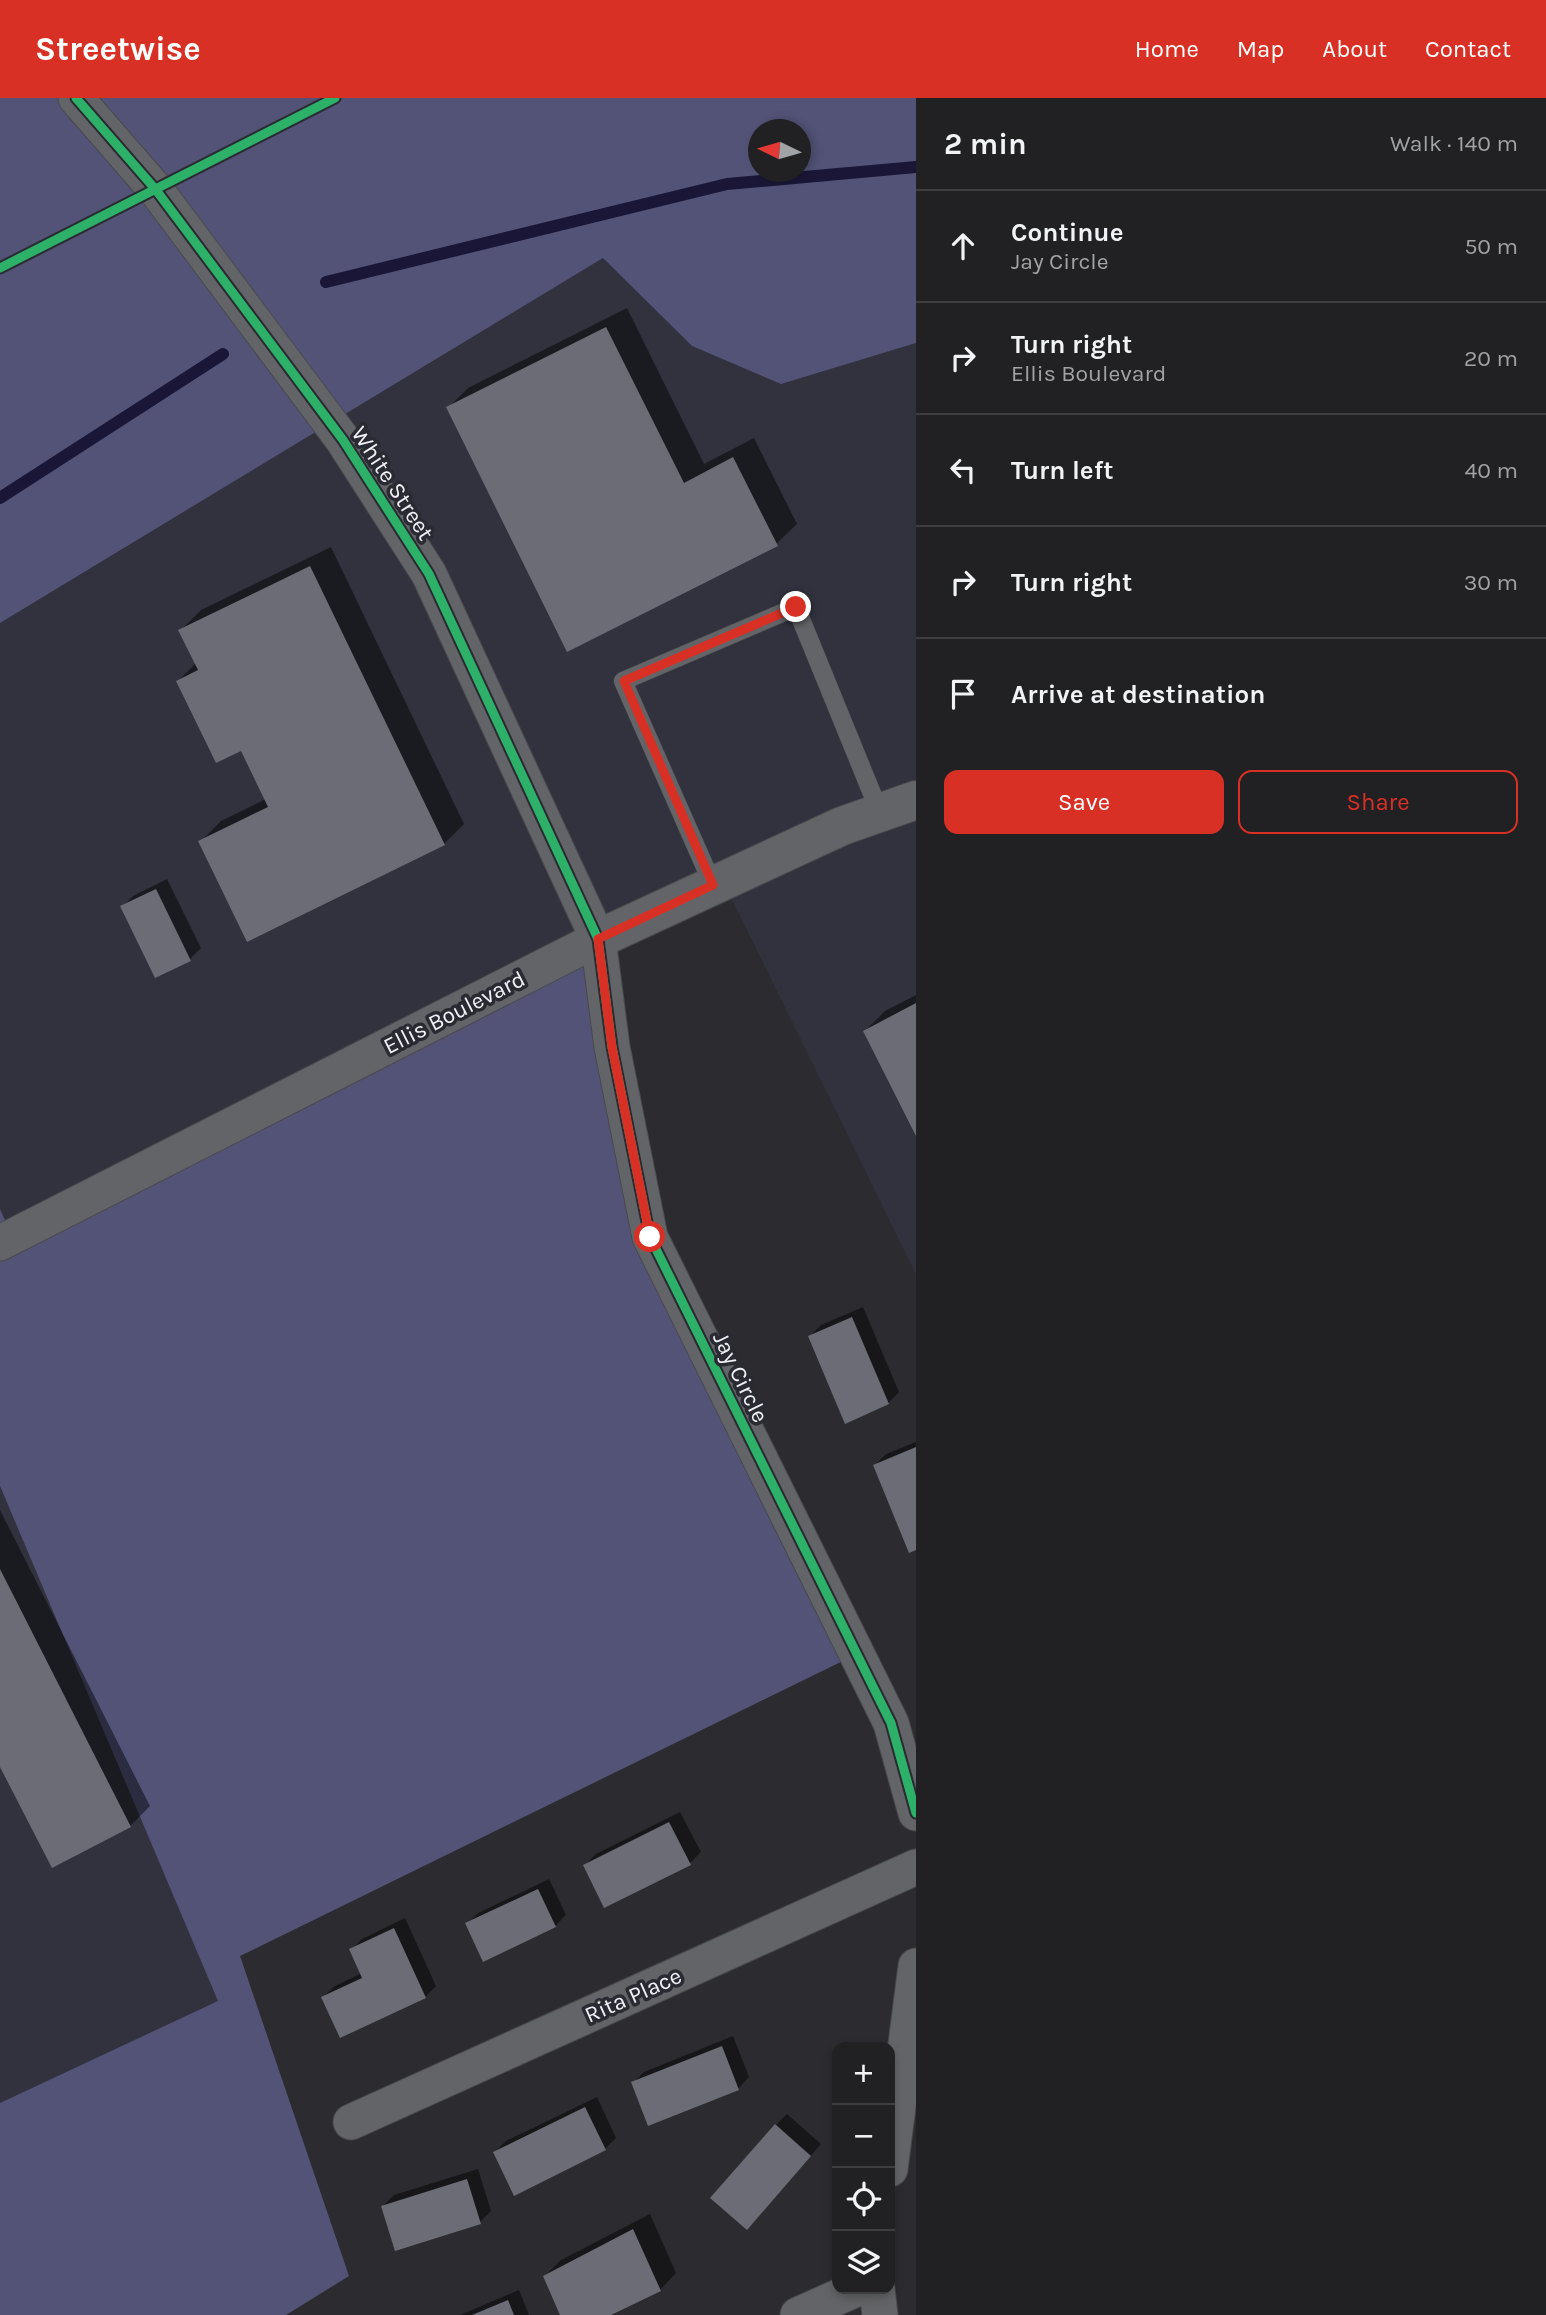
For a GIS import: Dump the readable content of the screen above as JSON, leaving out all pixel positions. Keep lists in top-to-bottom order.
{
  "streets": {
    "street": [
      "White Street",
      "Ellis Boulevard",
      "Jay Circle",
      "Rita Place"
    ]
  },
  "crossings": [
    ["White Street", "Ellis Boulevard"],
    ["White Street", "Jay Circle"],
    ["Ellis Boulevard", "Jay Circle"]
  ],
  "north": "left",
  "page": {
    "header": "Streetwise",
    "nav": [
      "Home",
      "Map",
      "About",
      "Contact"
    ],
    "heading": ["2 min", "Walk · 140 m"],
    "list": [
      ["Continue", "Jay Circle", "50 m"],
      ["Turn right", "Ellis Boulevard", "20 m"],
      ["Turn left", "40 m"],
      ["Turn right", "30 m"],
      "Arrive at destination"
    ],
    "buttons": ["Save", "Share"],
    "map_buttons": ["+", "−"]
  }
}
